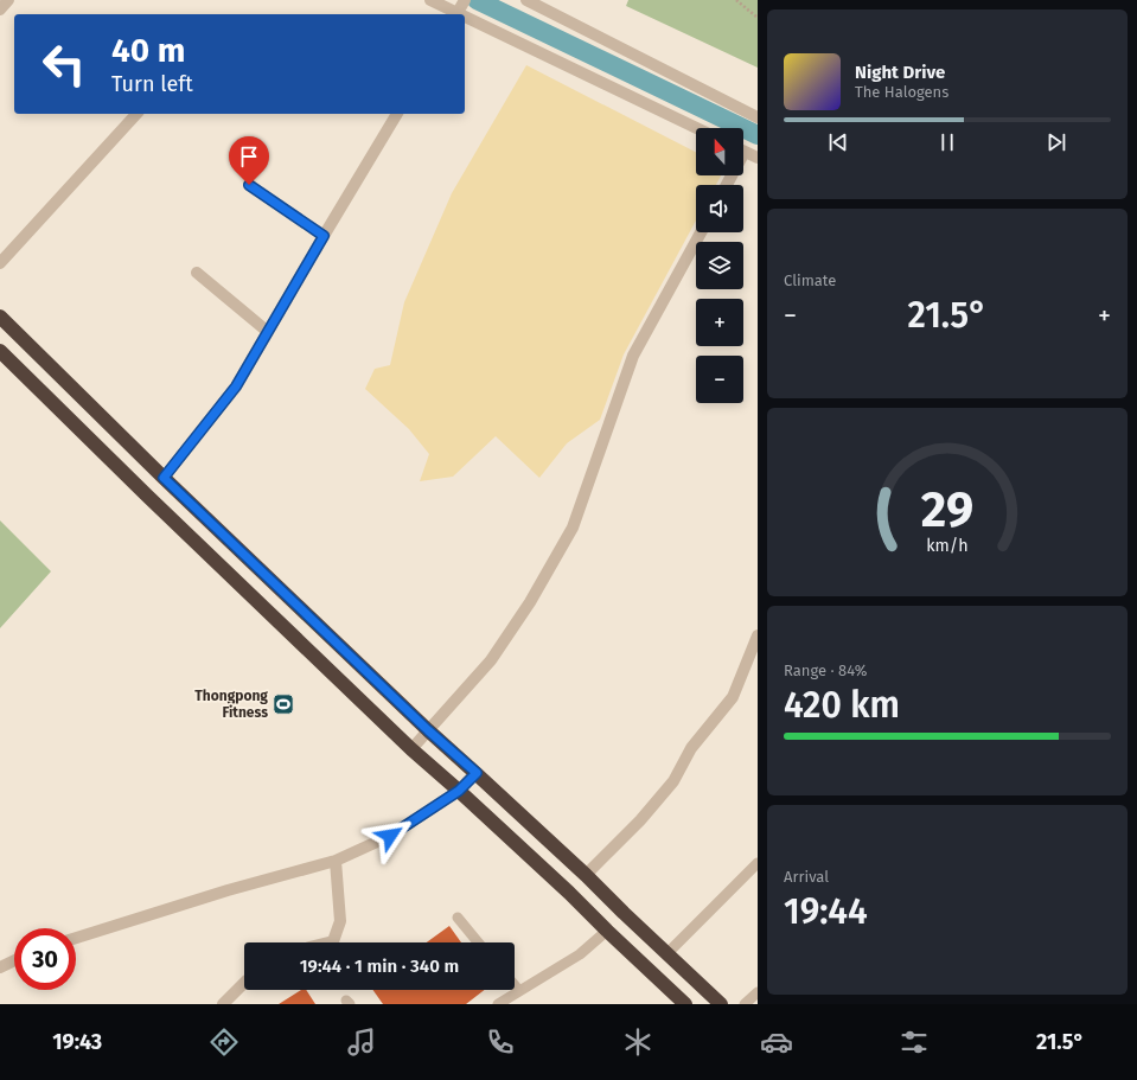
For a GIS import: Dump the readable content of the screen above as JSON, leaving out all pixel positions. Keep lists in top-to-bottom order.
{
  "places": {
    "sports": ["Thongpong Fitness"]
  },
  "north": "top",
  "page": {
    "turn": ["40 m", "Turn left"],
    "song": ["Night Drive", "The Halogens"],
    "map_buttons": ["+", "−"],
    "tile": [
      "Climate",
      ["Range · 84%", "420 km"],
      ["Arrival", "19:44"]
    ],
    "heat": ["−", "21.5°", "+"],
    "limit": "30",
    "trip": "19:44 · 1 min · 340 m",
    "tabs": ["19:43", "21.5°"],
    "gauge": ["29", "km/h"]
  }
}
